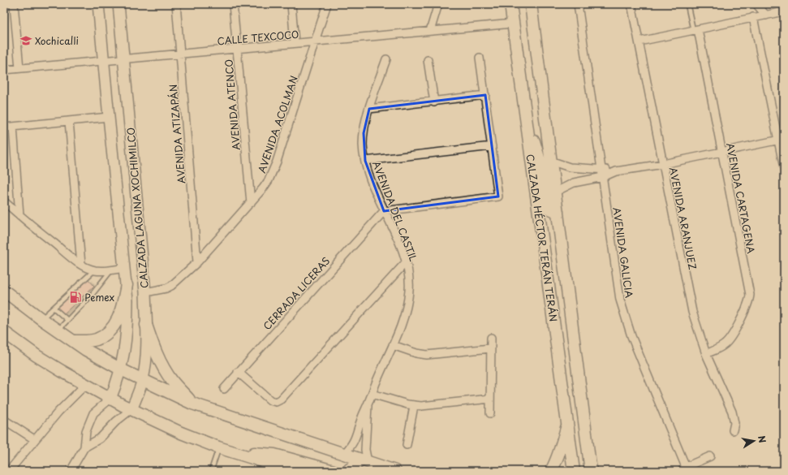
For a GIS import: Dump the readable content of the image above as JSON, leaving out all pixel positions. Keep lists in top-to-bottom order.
{
  "streets": {
    "main road": ["CALZADA LAGUNA XOCHIMILCO", "CALZADA HÉCTOR TERÁN TERÁN"],
    "street": [
      "CALLE TEXCOCO",
      "AVENIDA ATENCO",
      "AVENIDA ACOLMAN",
      "AVENIDA ATIZAPÁN",
      "AVENIDA CARTAGENA",
      "AVENIDA DEL CASTIL",
      "AVENIDA ARANJUEZ",
      "AVENIDA GALICIA",
      "CERRADA LICERAS"
    ]
  },
  "crossings": [
    ["CALLE TEXCOCO", "AVENIDA ATENCO"],
    ["CALLE TEXCOCO", "AVENIDA ACOLMAN"],
    ["CALLE TEXCOCO", "AVENIDA ATIZAPÁN"],
    ["CALLE TEXCOCO", "CALZADA LAGUNA XOCHIMILCO"],
    ["CALLE TEXCOCO", "CALZADA HÉCTOR TERÁN TERÁN"],
    ["AVENIDA ATENCO", "AVENIDA ACOLMAN"],
    ["AVENIDA ACOLMAN", "AVENIDA ATIZAPÁN"],
    ["AVENIDA ACOLMAN", "CALZADA LAGUNA XOCHIMILCO"],
    ["AVENIDA CARTAGENA", "AVENIDA ARANJUEZ"],
    ["AVENIDA DEL CASTIL", "CERRADA LICERAS"]
  ],
  "places": {
    "school or university": ["Xochicalli"],
    "fuel station": ["Pemex"]
  },
  "north": "right"
}
